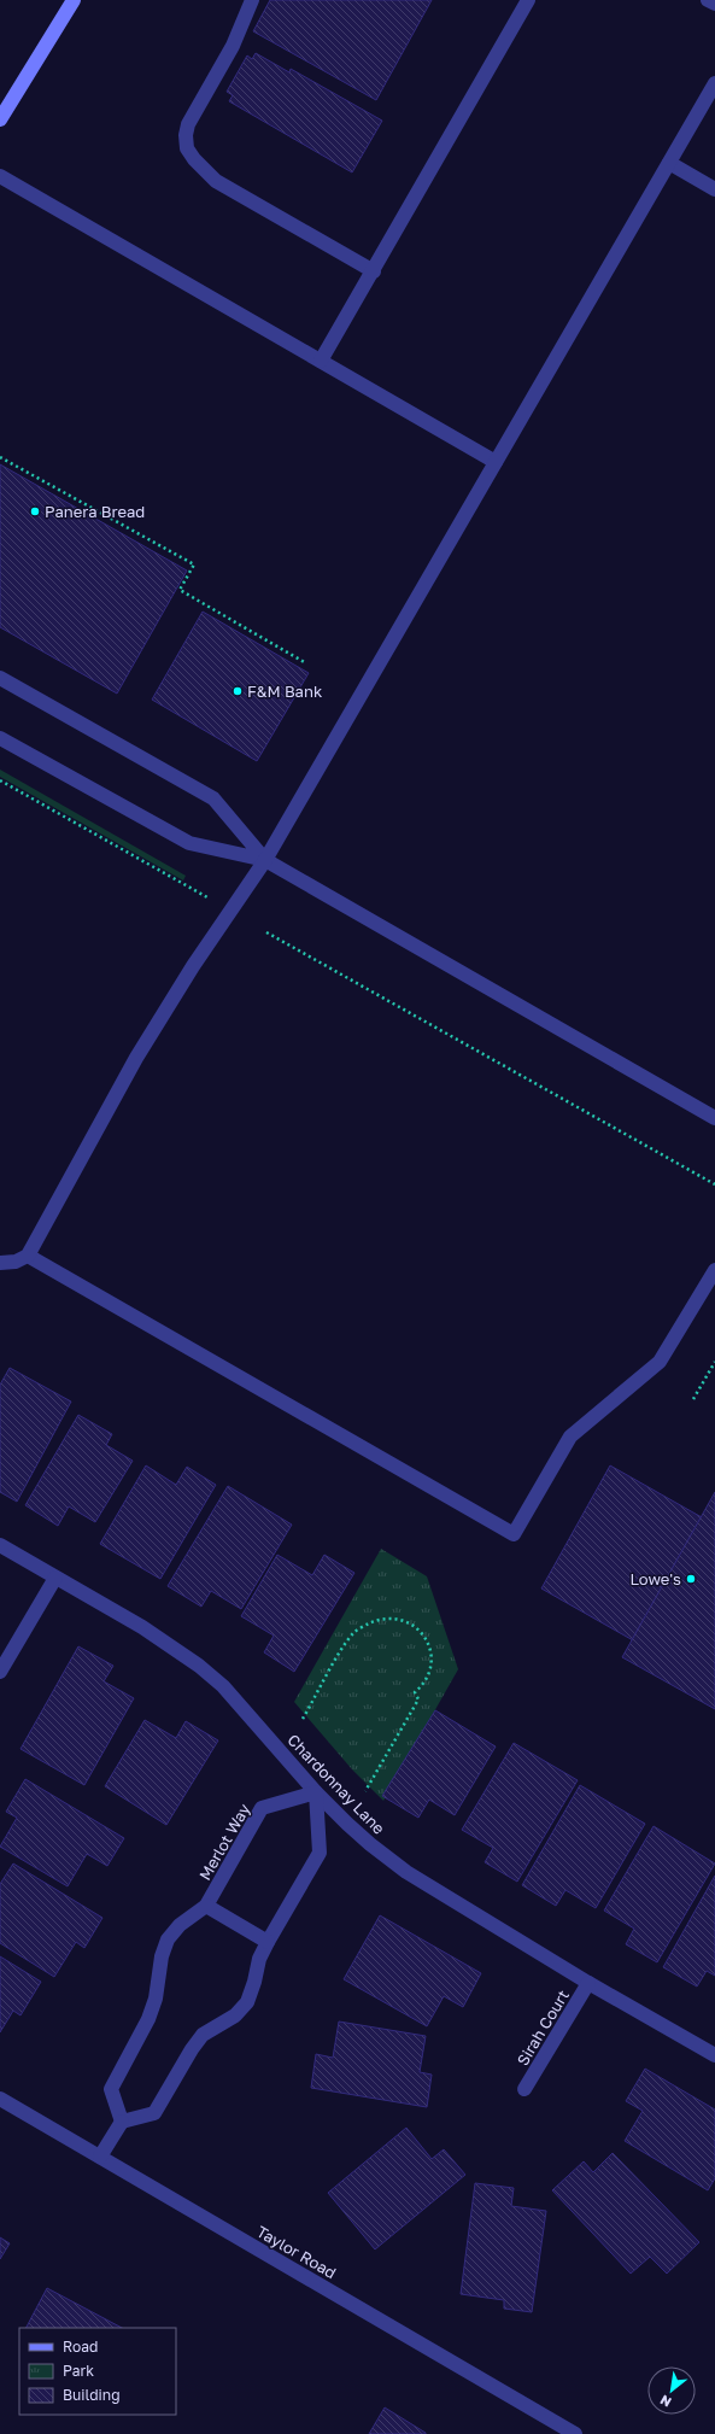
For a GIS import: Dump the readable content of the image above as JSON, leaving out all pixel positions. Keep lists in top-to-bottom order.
{
  "streets": {
    "street": [
      "Chardonnay Lane",
      "Merlot Way",
      "Sirah Court",
      "Taylor Road"
    ]
  },
  "crossings": [
    ["Chardonnay Lane", "Merlot Way"],
    ["Chardonnay Lane", "Sirah Court"]
  ],
  "places": ["Panera Bread", "F&M Bank", "Lowe's"],
  "legend": ["Road", "Park", "Building"],
  "north": "bottom left"
}
